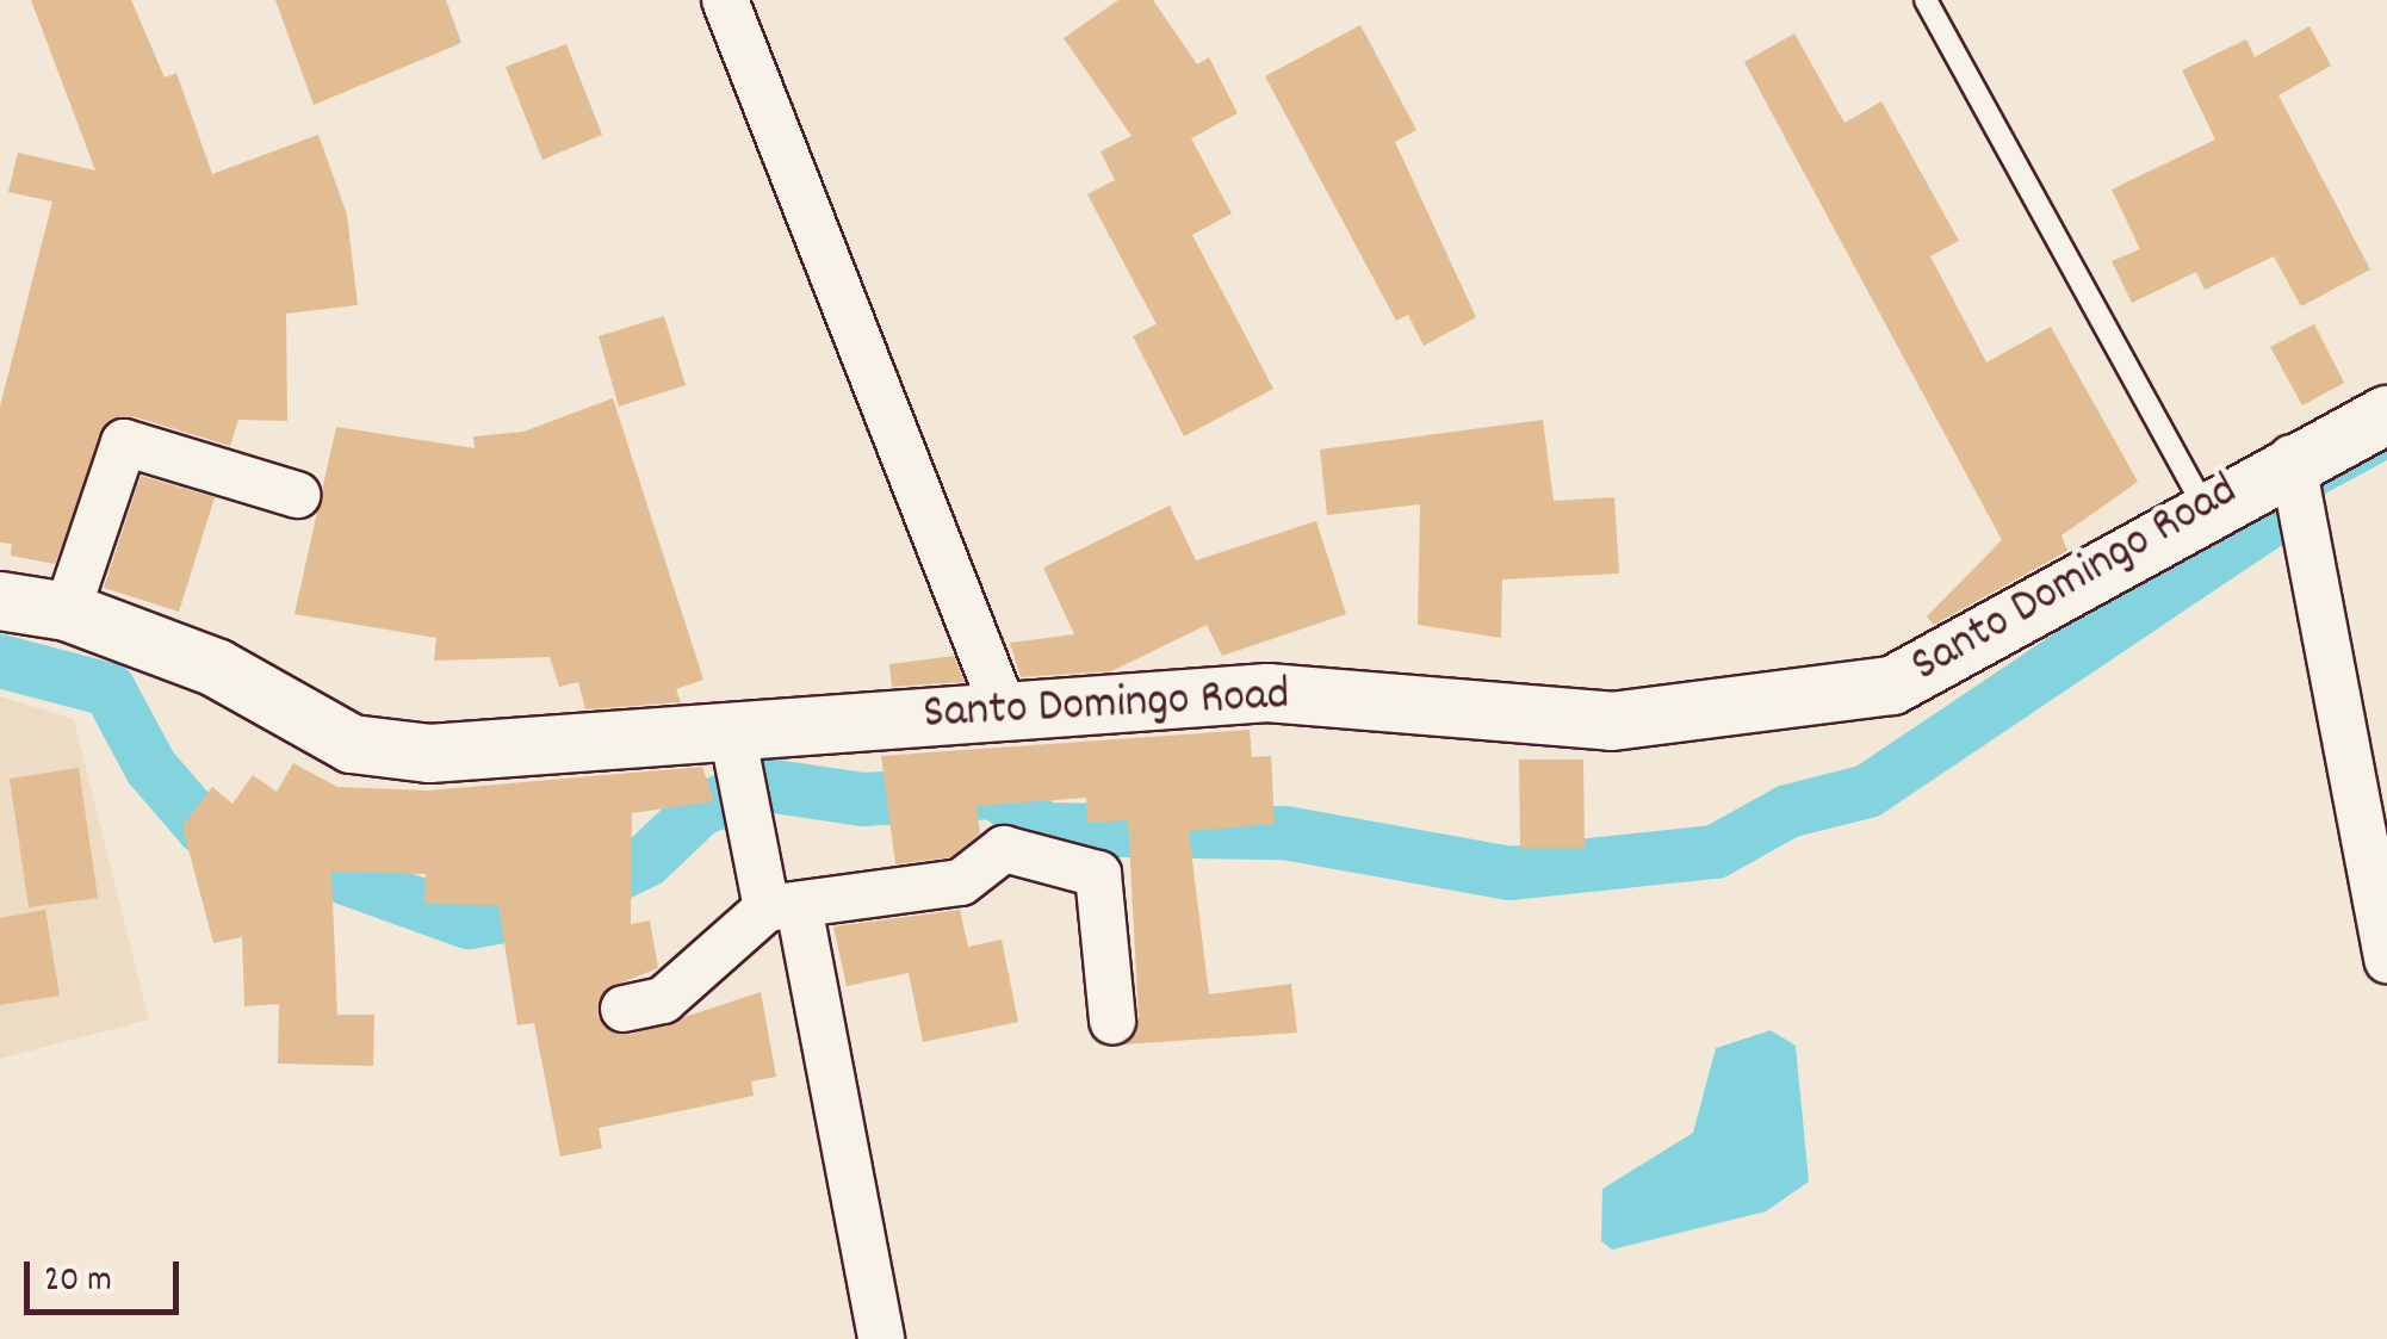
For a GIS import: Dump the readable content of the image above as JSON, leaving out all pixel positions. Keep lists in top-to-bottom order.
{
  "streets": {
    "street": ["Santo Domingo Road"]
  },
  "scale_bar": "20 m"
}
